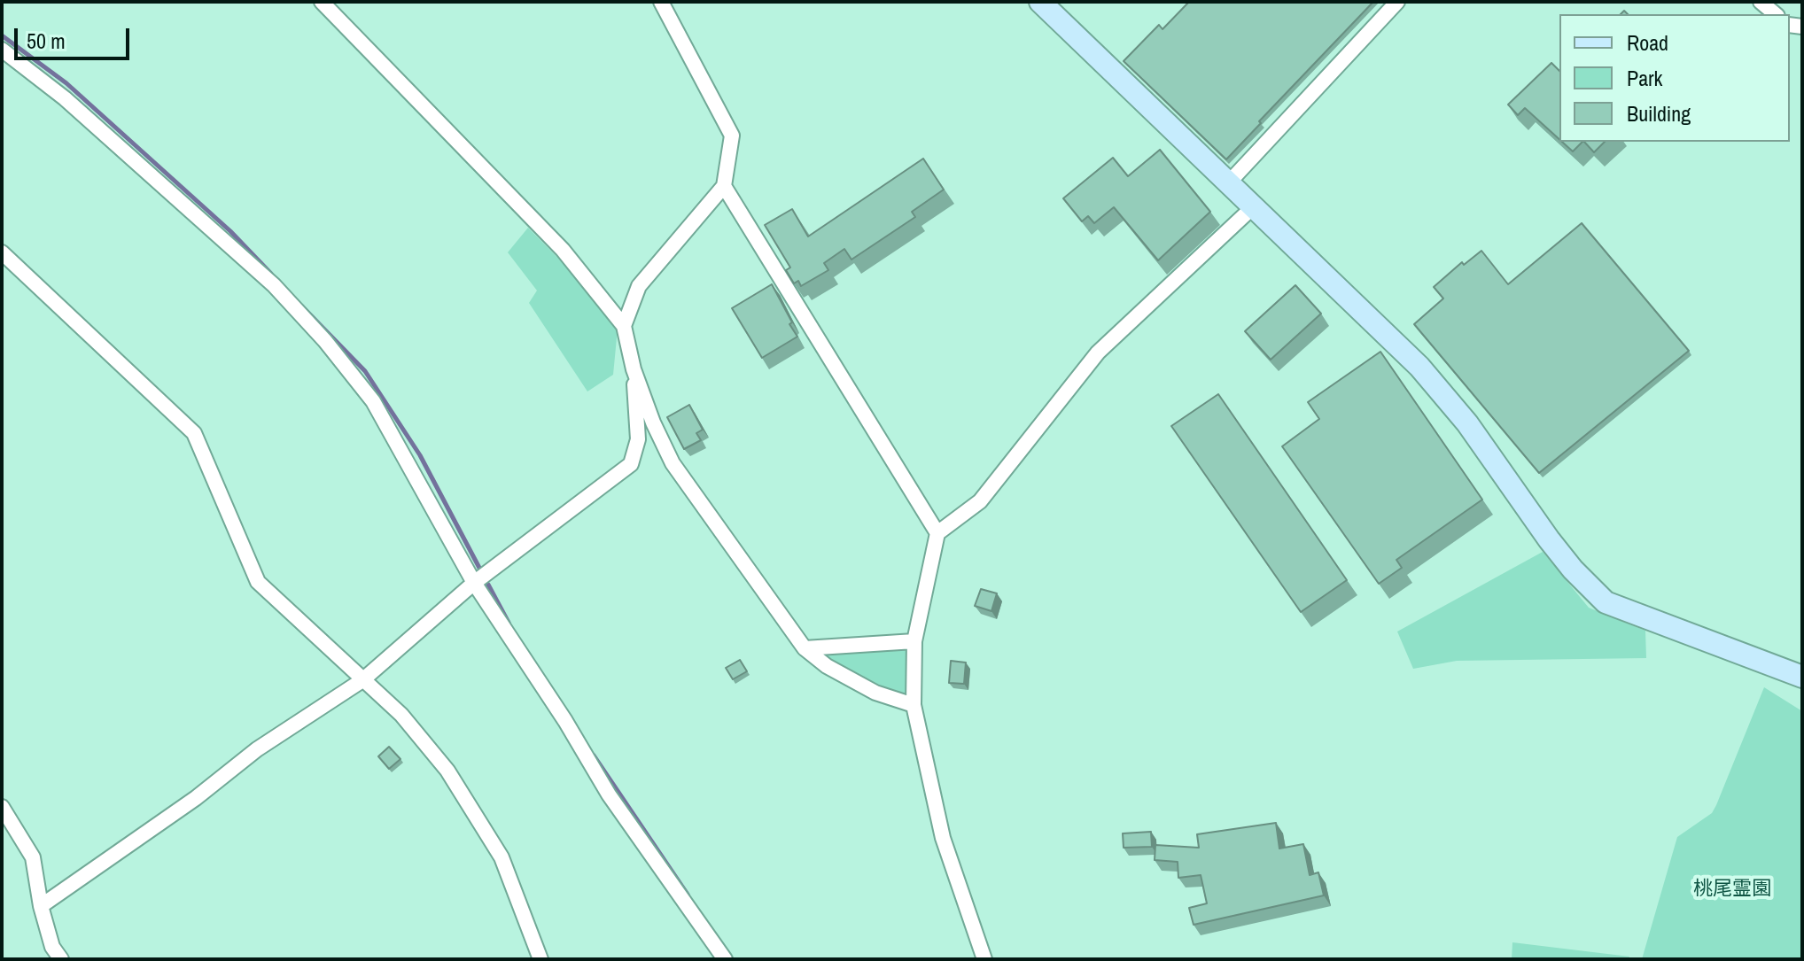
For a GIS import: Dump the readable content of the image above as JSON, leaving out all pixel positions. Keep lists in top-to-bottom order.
{
  "parks": ["桃尾霊園"],
  "legend": ["Road", "Park", "Building"],
  "scale_bar": "50 m"
}
